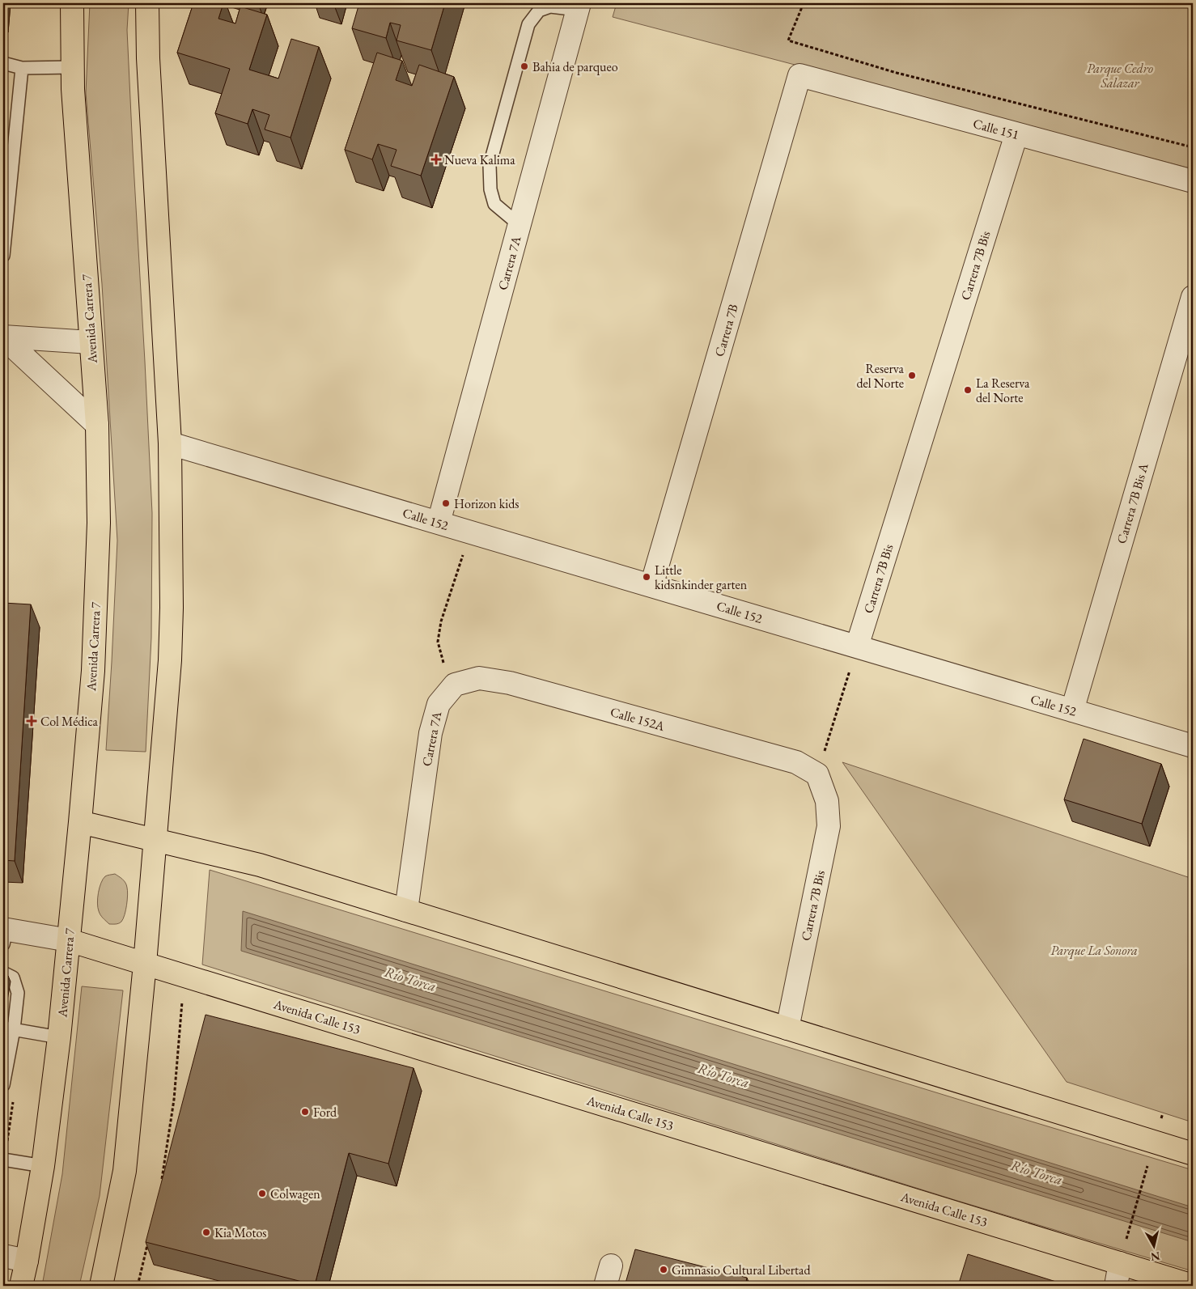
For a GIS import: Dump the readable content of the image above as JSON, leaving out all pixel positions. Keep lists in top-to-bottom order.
{
  "streets": {
    "main road": ["Avenida Carrera 7", "Avenida Calle 153"],
    "street": [
      "Calle 151",
      "Carrera 7A",
      "Carrera 7B Bis",
      "Carrera 7B",
      "Carrera 7B Bis A",
      "Calle 152",
      "Calle 152A"
    ]
  },
  "crossings": [
    ["Calle 151", "Carrera 7B Bis"],
    ["Calle 151", "Carrera 7B"],
    ["Carrera 7A", "Calle 152"],
    ["Carrera 7A", "Calle 152A"],
    ["Carrera 7B Bis", "Calle 152"],
    ["Carrera 7B Bis", "Calle 152A"],
    ["Avenida Carrera 7", "Avenida Calle 153"],
    ["Carrera 7B", "Calle 152"],
    ["Carrera 7B Bis A", "Calle 152"]
  ],
  "water": ["Río Torca"],
  "parks": ["Parque Cedro Salazar", "Parque La Sonora"],
  "places": {
    "other": [
      "Bahia de parqueo",
      "Reserva del Norte",
      "La Reserva del Norte",
      "Horizon kids",
      "Little kidsnkinder garten",
      "Ford",
      "Colwagen",
      "Kia Motos",
      "Gimnasio Cultural Libertad"
    ],
    "health": ["Nueva Kalima", "Col Médica"]
  },
  "north": "bottom"
}
